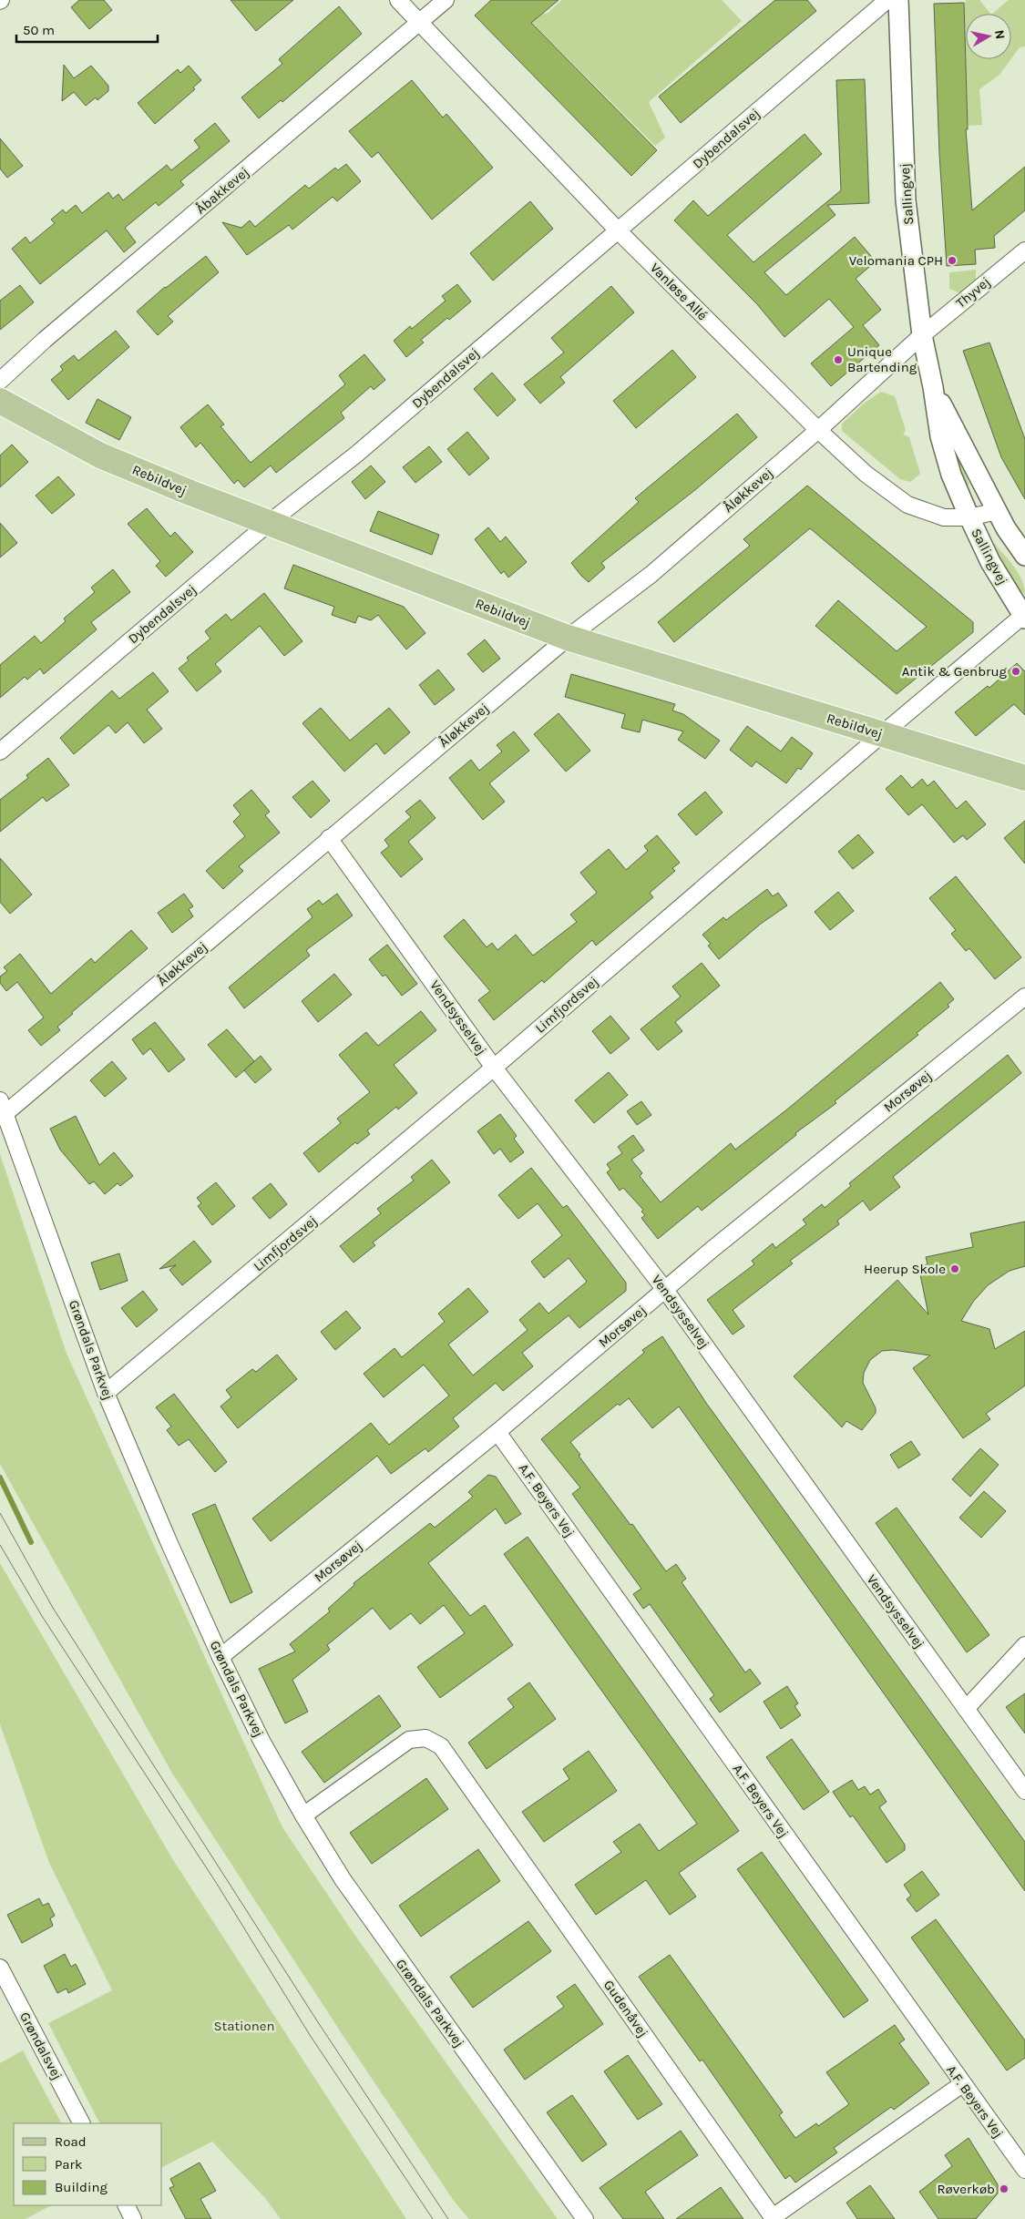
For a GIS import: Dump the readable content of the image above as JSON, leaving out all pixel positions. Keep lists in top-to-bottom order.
{
  "streets": {
    "main road": ["Rebildvej"],
    "street": [
      "Dybendalsvej",
      "Åbakkevej",
      "Sallingvej",
      "Vanløse Allé",
      "Thyvej",
      "Åløkkevej",
      "Limfjordsvej",
      "Vendsysselvej",
      "Morsøvej",
      "Grøndals Parkvej",
      "A.F. Beyers Vej",
      "Gudenåvej",
      "Grøndalsvej"
    ]
  },
  "crossings": [
    ["Dybendalsvej", "Vanløse Allé"],
    ["Dybendalsvej", "Rebildvej"],
    ["Åbakkevej", "Vanløse Allé"],
    ["Sallingvej", "Vanløse Allé"],
    ["Sallingvej", "Thyvej"],
    ["Sallingvej", "Åløkkevej"],
    ["Sallingvej", "Limfjordsvej"],
    ["Vanløse Allé", "Åløkkevej"],
    ["Thyvej", "Åløkkevej"],
    ["Rebildvej", "Åløkkevej"],
    ["Rebildvej", "Limfjordsvej"],
    ["Åløkkevej", "Vendsysselvej"],
    ["Åløkkevej", "Grøndals Parkvej"],
    ["Limfjordsvej", "Vendsysselvej"],
    ["Limfjordsvej", "Grøndals Parkvej"],
    ["Vendsysselvej", "Morsøvej"],
    ["Morsøvej", "Grøndals Parkvej"],
    ["Morsøvej", "A.F. Beyers Vej"],
    ["Grøndals Parkvej", "Gudenåvej"],
    ["A.F. Beyers Vej", "Gudenåvej"]
  ],
  "parks": ["Stationen"],
  "places": [
    "Velomania CPH",
    "Unique Bartending",
    "Antik & Genbrug",
    "Heerup Skole",
    "Røverkøb"
  ],
  "legend": ["Road", "Park", "Building"],
  "scale_bar": "50 m",
  "north": "right"
}
